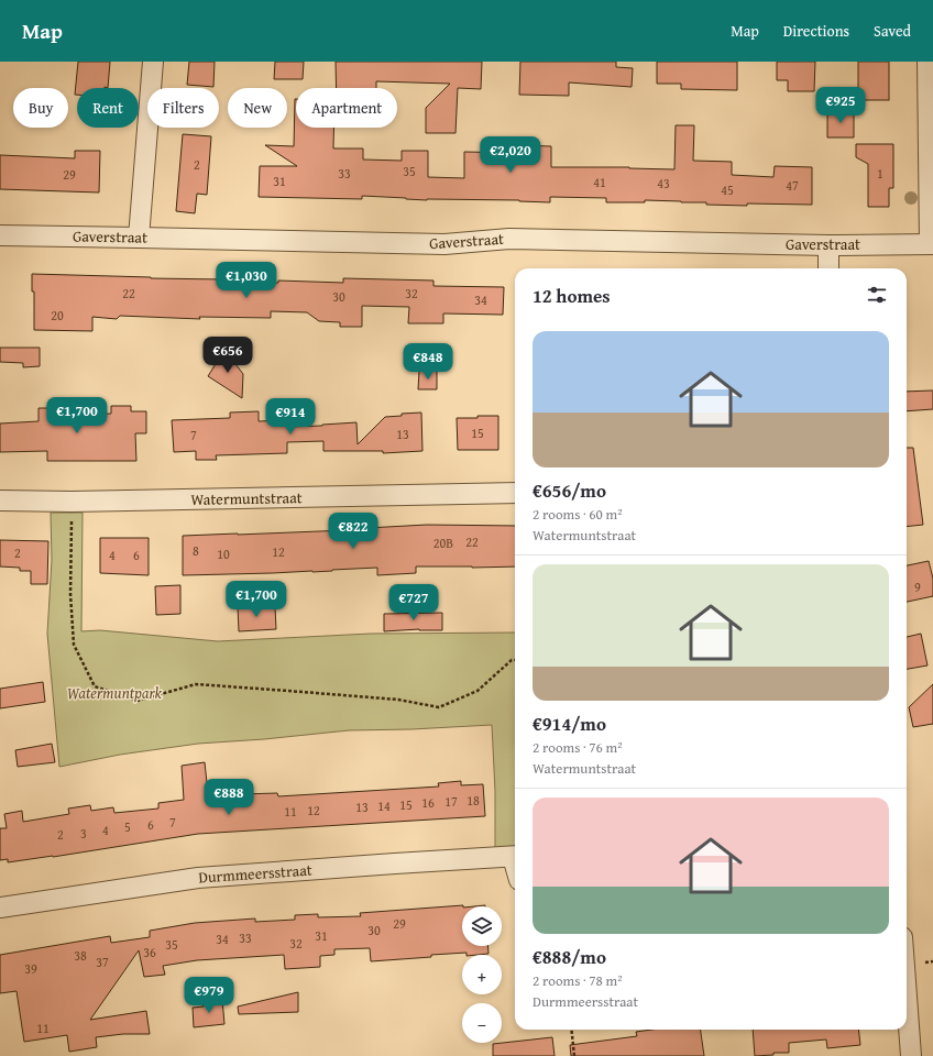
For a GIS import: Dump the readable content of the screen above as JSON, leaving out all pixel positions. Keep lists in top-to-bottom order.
{
  "streets": {
    "street": ["Gaverstraat", "Watermuntstraat", "Durmmeersstraat"]
  },
  "parks": ["Watermuntpark"],
  "house_numbers": [
    "2",
    "35",
    "33",
    "1",
    "29",
    "31",
    "41",
    "43",
    "47",
    "45",
    "22",
    "32",
    "30",
    "34",
    "20",
    "15",
    "13",
    "7",
    "22",
    "20B",
    "8",
    "12",
    "2",
    "10",
    "4",
    "6",
    "9",
    "18",
    "17",
    "16",
    "15",
    "14",
    "13",
    "12",
    "11",
    "7",
    "6",
    "5",
    "4",
    "3",
    "2",
    "29",
    "30",
    "31",
    "33",
    "34",
    "32",
    "35",
    "36",
    "38",
    "37",
    "39",
    "11"
  ],
  "page": {
    "header": "Map",
    "nav": ["Map", "Directions", "Saved"],
    "price": [
      "€925",
      "€2,020",
      "€1,030",
      "€656",
      "€848",
      "€1,700",
      "€914",
      "€822",
      "€1,700",
      "€727",
      "€888",
      "€979"
    ],
    "chip": [
      "Buy",
      "Rent",
      "Filters",
      "New",
      "Apartment"
    ],
    "heading": "12 homes",
    "list": [
      {
        "name": "€656/mo",
        "note": "2 rooms · 60 m² · Watermuntstraat"
      },
      {
        "name": "€914/mo",
        "note": "2 rooms · 76 m² · Watermuntstraat"
      },
      {
        "name": "€888/mo",
        "note": "2 rooms · 78 m² · Durmmeersstraat"
      }
    ],
    "map_buttons": ["+", "−"]
  }
}
